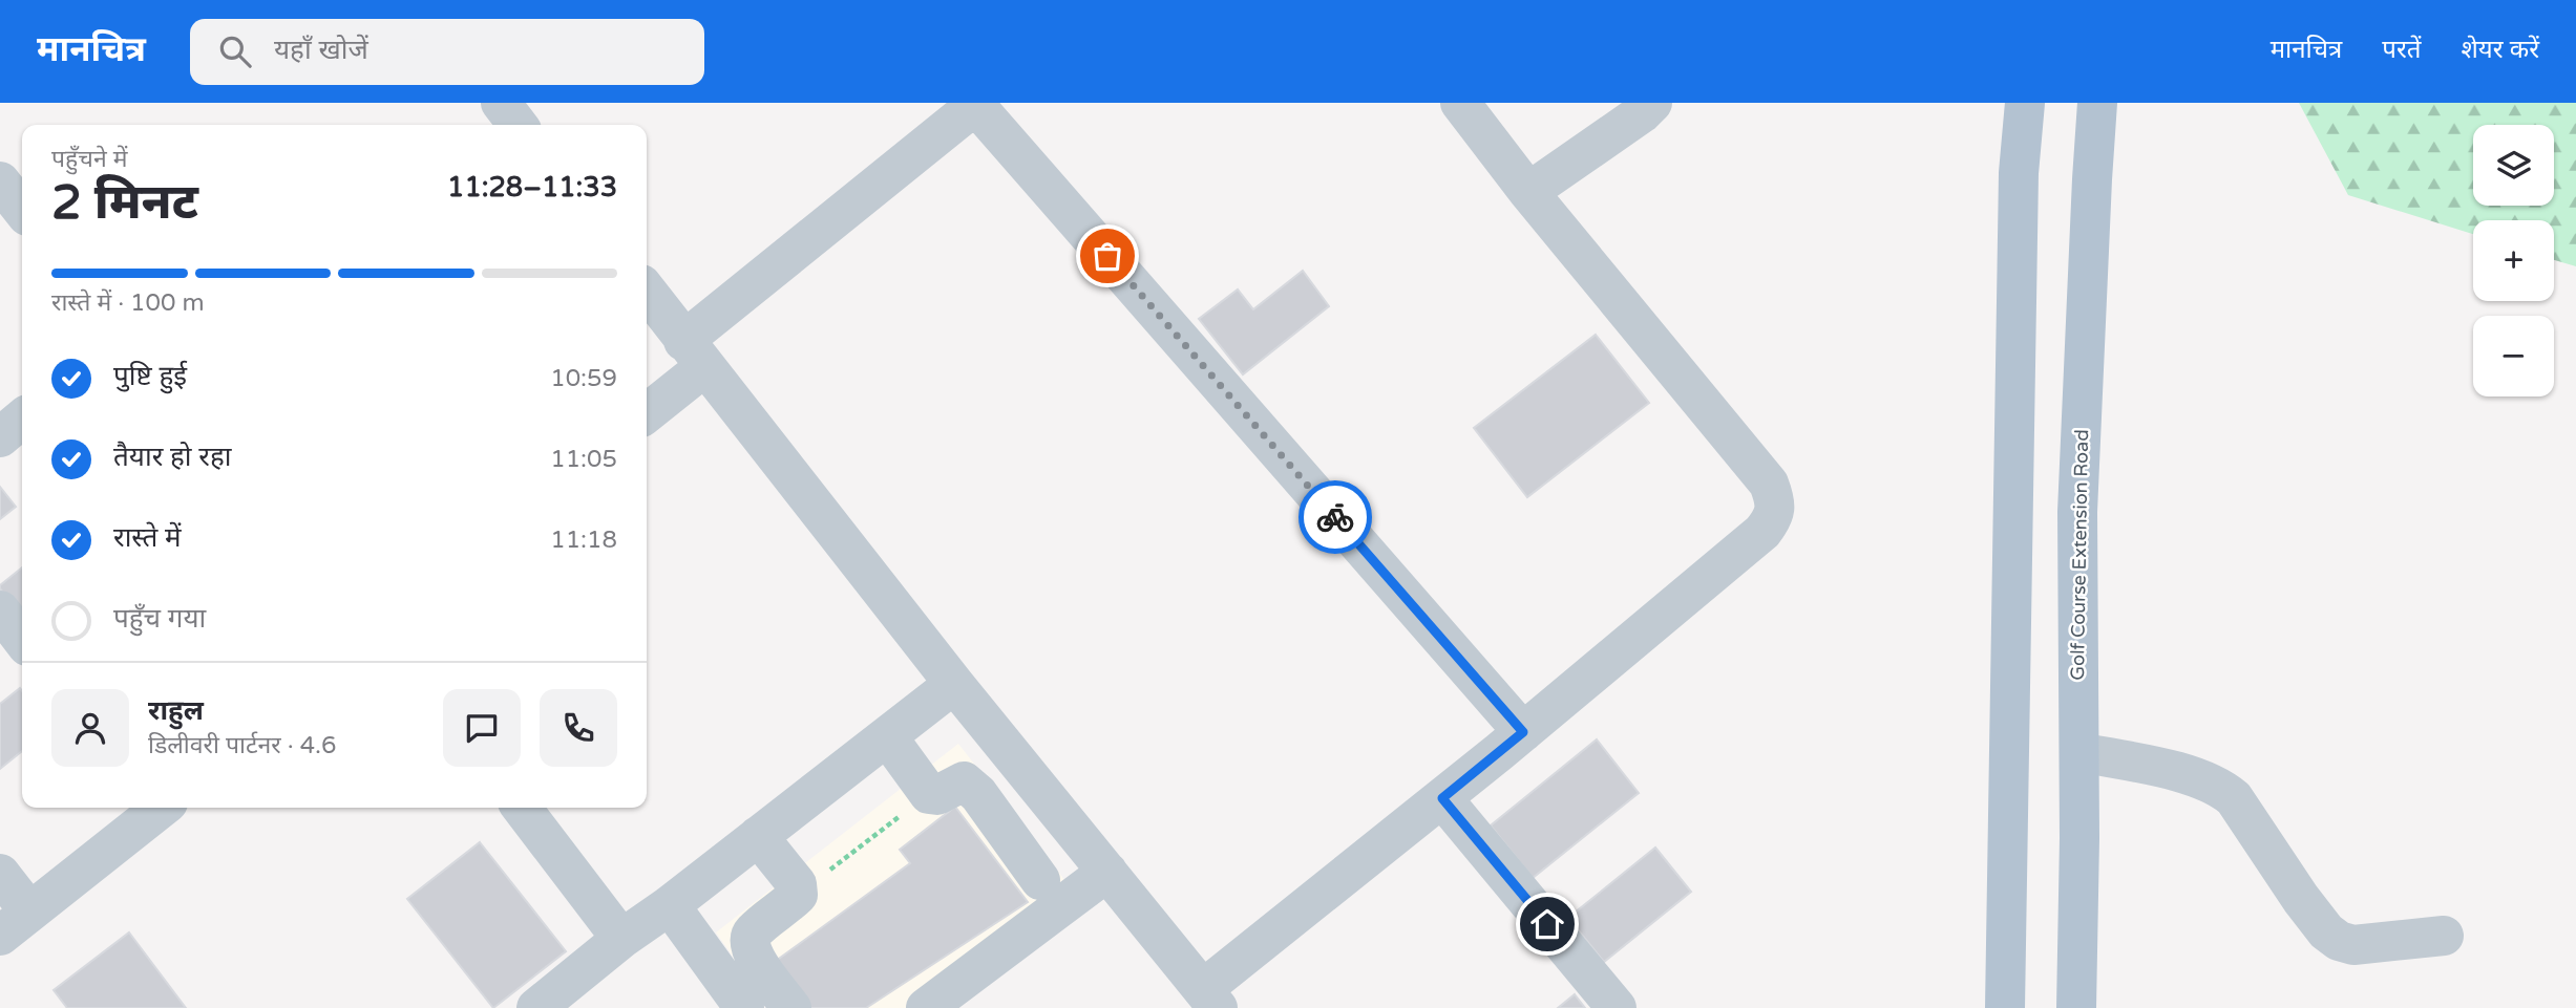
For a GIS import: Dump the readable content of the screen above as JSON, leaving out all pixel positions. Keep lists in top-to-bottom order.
{
  "streets": {
    "main road": ["Golf Course Extension Road"]
  },
  "page": {
    "header": "मानचित्र",
    "search": "यहाँ खोजें",
    "nav": ["मानचित्र", "परतें", "शेयर करें"],
    "map_buttons": ["+", "−"],
    "heading": ["2 मिनट", "पहुँचने में", "11:28–11:33"],
    "panel": ["राहुल", "डिलीवरी पार्टनर · 4.6"],
    "bar": "रास्ते में · 100 m",
    "list": [
      ["पुष्टि हुई", "10:59"],
      ["तैयार हो रहा", "11:05"],
      ["रास्ते में", "11:18"],
      "पहुँच गया"
    ]
  }
}
